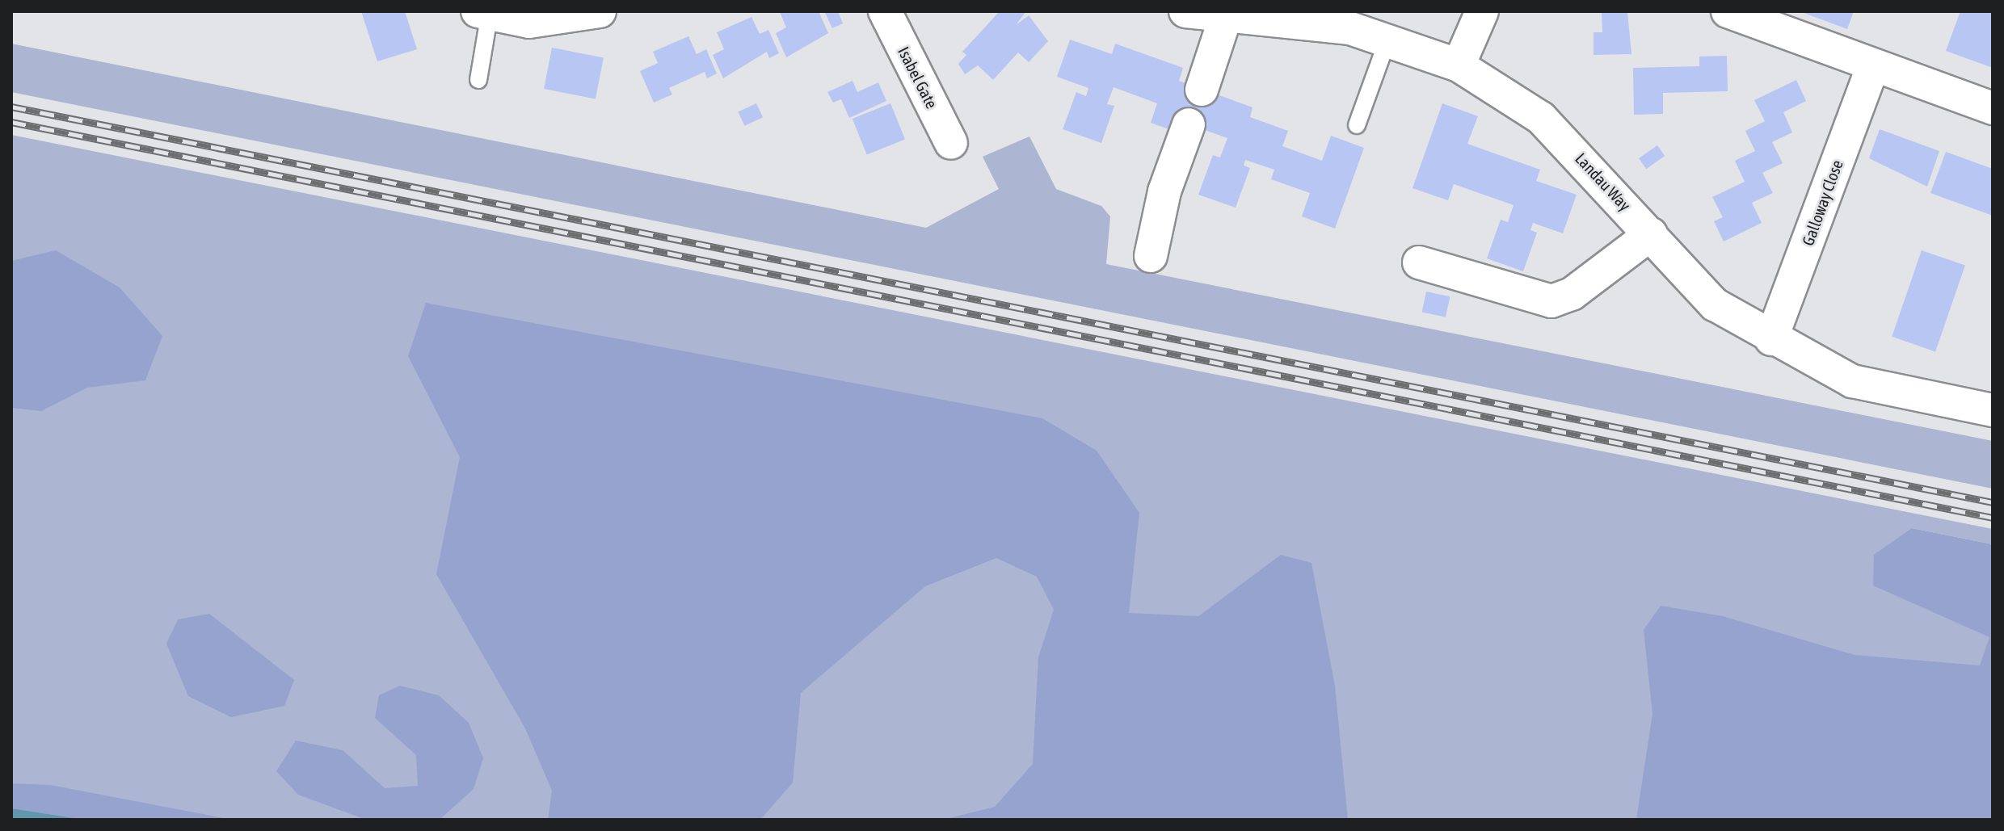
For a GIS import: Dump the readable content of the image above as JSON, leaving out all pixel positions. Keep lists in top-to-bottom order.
{
  "streets": {
    "street": ["Isabel Gate", "Landau Way", "Galloway Close"]
  },
  "crossings": [
    ["Landau Way", "Galloway Close"]
  ]
}
